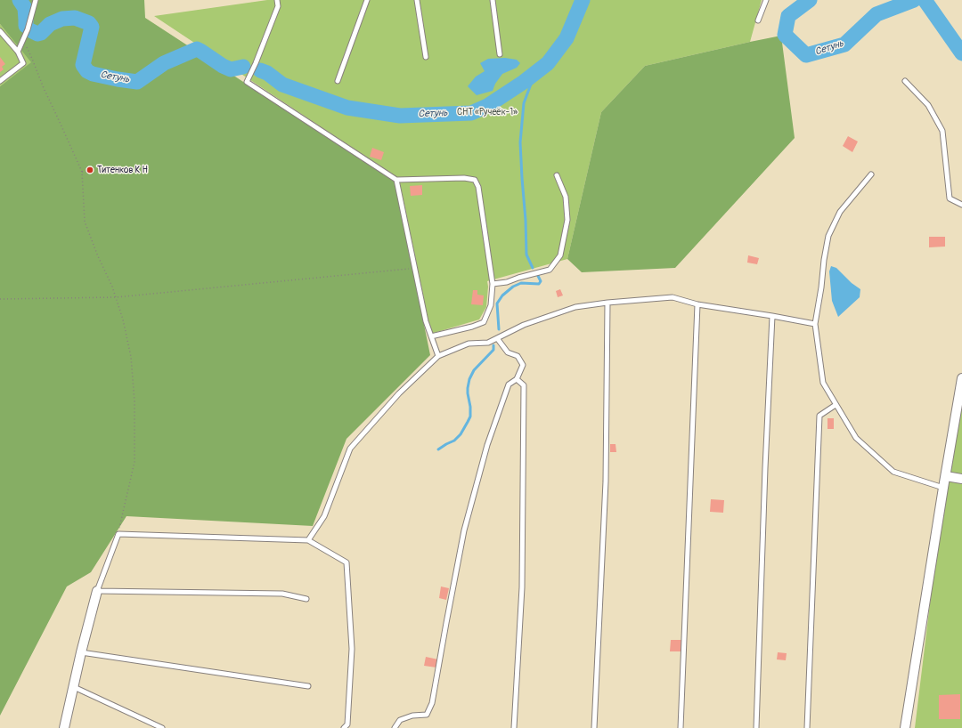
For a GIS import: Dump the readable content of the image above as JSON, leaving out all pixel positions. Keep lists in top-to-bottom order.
{
  "water": ["Сетунь"],
  "parks": ["СНТ «Ручеёк-1»"],
  "places": ["Титенков К Н"]
}
